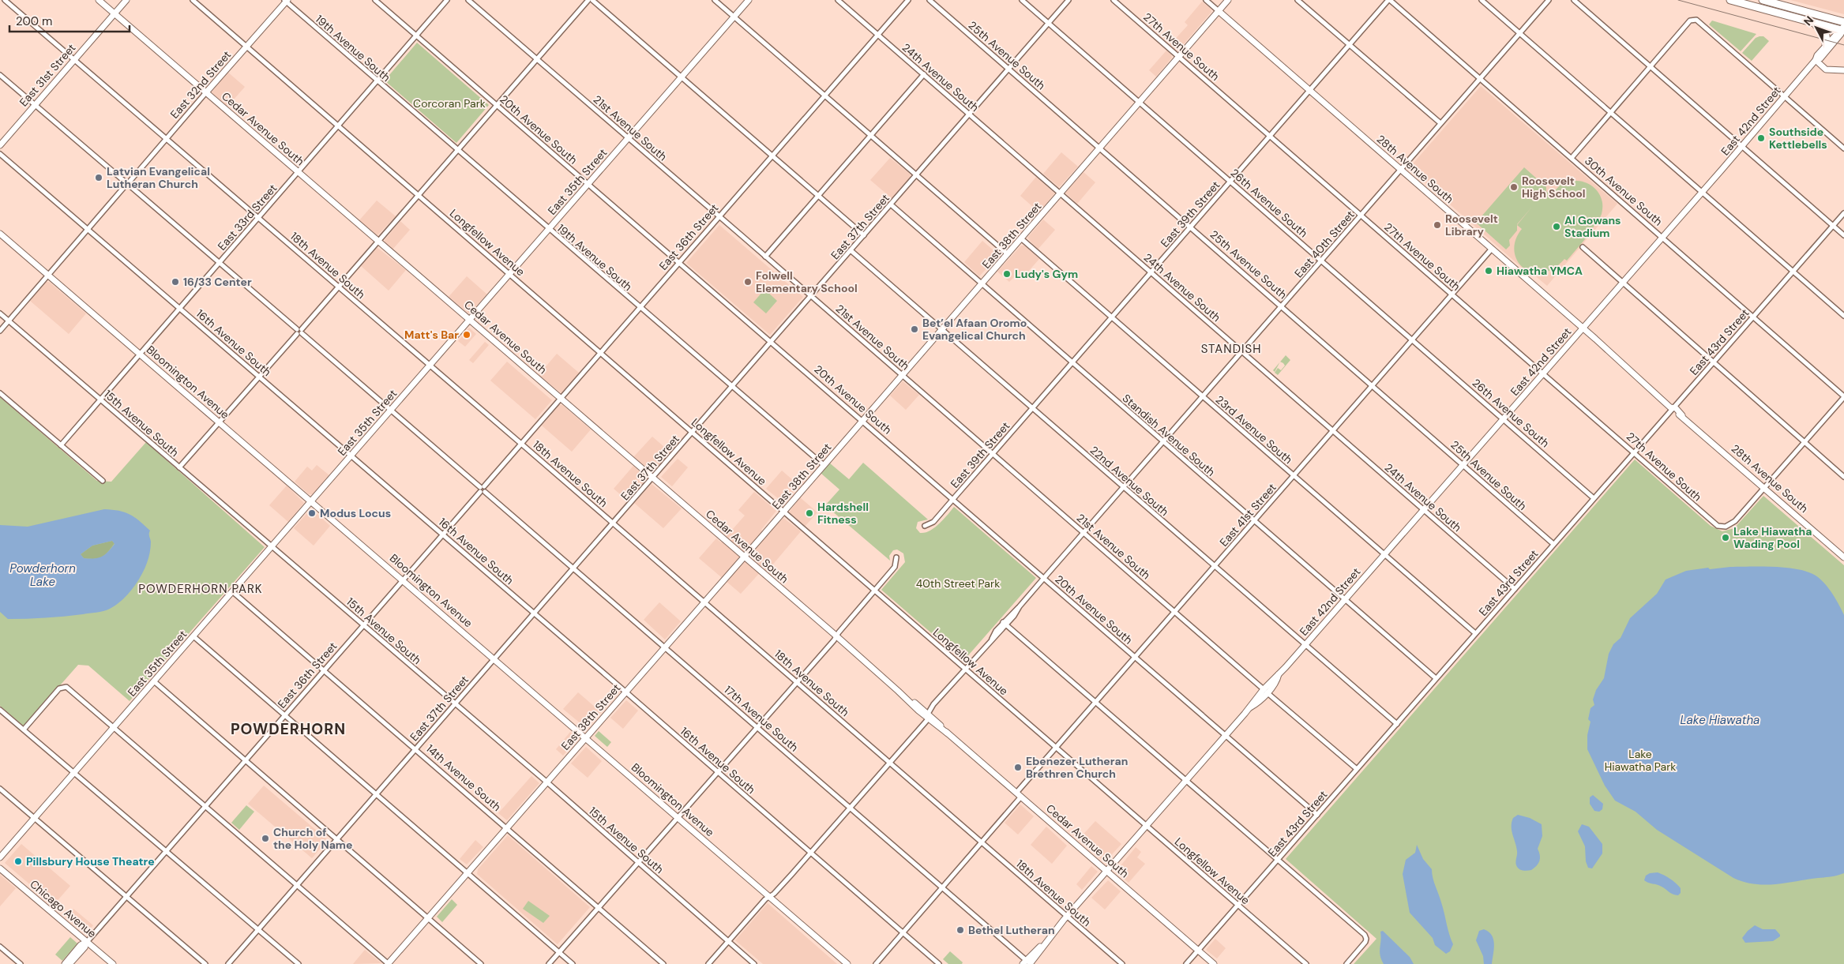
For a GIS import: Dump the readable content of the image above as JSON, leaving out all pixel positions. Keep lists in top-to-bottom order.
{
  "streets": {
    "street": [
      "27th Avenue South",
      "19th Avenue South",
      "25th Avenue South",
      "East 31st Street",
      "24th Avenue South",
      "East 32nd Street",
      "East 42nd Street",
      "21st Avenue South",
      "Cedar Avenue South",
      "20th Avenue South",
      "28th Avenue South",
      "East 35th Street",
      "30th Avenue South",
      "26th Avenue South",
      "East 39th Street",
      "East 33rd Street",
      "East 37th Street",
      "East 38th Street",
      "East 36th Street",
      "Longfellow Avenue",
      "East 40th Street",
      "18th Avenue South",
      "East 43rd Street",
      "16th Avenue South",
      "Bloomington Avenue",
      "15th Avenue South",
      "23rd Avenue South",
      "Standish Avenue South",
      "22nd Avenue South",
      "East 41st Street",
      "17th Avenue South",
      "14th Avenue South",
      "Chicago Avenue"
    ]
  },
  "crossings": [
    ["27th Avenue South", "East 42nd Street"],
    ["27th Avenue South", "28th Avenue South"],
    ["27th Avenue South", "East 39th Street"],
    ["27th Avenue South", "East 38th Street"],
    ["27th Avenue South", "East 40th Street"],
    ["27th Avenue South", "East 43rd Street"],
    ["27th Avenue South", "East 41st Street"],
    ["19th Avenue South", "East 32nd Street"],
    ["19th Avenue South", "East 35th Street"],
    ["19th Avenue South", "East 33rd Street"],
    ["19th Avenue South", "East 37th Street"],
    ["19th Avenue South", "East 38th Street"],
    ["19th Avenue South", "East 36th Street"],
    ["25th Avenue South", "East 42nd Street"],
    ["25th Avenue South", "East 39th Street"],
    ["25th Avenue South", "East 37th Street"],
    ["25th Avenue South", "East 38th Street"],
    ["25th Avenue South", "East 40th Street"],
    ["25th Avenue South", "East 43rd Street"],
    ["25th Avenue South", "East 41st Street"],
    ["East 31st Street", "Cedar Avenue South"],
    ["East 31st Street", "18th Avenue South"],
    ["East 31st Street", "17th Avenue South"],
    ["24th Avenue South", "East 42nd Street"],
    ["24th Avenue South", "East 39th Street"],
    ["24th Avenue South", "East 37th Street"],
    ["24th Avenue South", "East 38th Street"],
    ["24th Avenue South", "East 36th Street"],
    ["24th Avenue South", "East 40th Street"],
    ["24th Avenue South", "East 43rd Street"],
    ["24th Avenue South", "East 41st Street"],
    ["East 32nd Street", "Cedar Avenue South"],
    ["East 32nd Street", "Longfellow Avenue"],
    ["East 32nd Street", "18th Avenue South"],
    ["East 32nd Street", "16th Avenue South"],
    ["East 32nd Street", "Bloomington Avenue"],
    ["East 32nd Street", "15th Avenue South"],
    ["East 32nd Street", "17th Avenue South"],
    ["East 42nd Street", "21st Avenue South"],
    ["East 42nd Street", "Cedar Avenue South"],
    ["East 42nd Street", "20th Avenue South"],
    ["East 42nd Street", "28th Avenue South"],
    ["East 42nd Street", "30th Avenue South"],
    ["East 42nd Street", "26th Avenue South"],
    ["East 42nd Street", "Longfellow Avenue"],
    ["East 42nd Street", "18th Avenue South"],
    ["East 42nd Street", "23rd Avenue South"],
    ["East 42nd Street", "Standish Avenue South"],
    ["East 42nd Street", "22nd Avenue South"],
    ["East 42nd Street", "17th Avenue South"],
    ["21st Avenue South", "East 35th Street"],
    ["21st Avenue South", "East 39th Street"],
    ["21st Avenue South", "East 37th Street"],
    ["21st Avenue South", "East 38th Street"],
    ["21st Avenue South", "East 36th Street"],
    ["21st Avenue South", "East 40th Street"],
    ["21st Avenue South", "East 43rd Street"],
    ["21st Avenue South", "East 41st Street"],
    ["Cedar Avenue South", "East 35th Street"],
    ["Cedar Avenue South", "East 33rd Street"],
    ["Cedar Avenue South", "East 37th Street"],
    ["Cedar Avenue South", "East 38th Street"],
    ["Cedar Avenue South", "East 36th Street"],
    ["Cedar Avenue South", "East 40th Street"],
    ["Cedar Avenue South", "East 43rd Street"],
    ["Cedar Avenue South", "East 41st Street"],
    ["20th Avenue South", "East 35th Street"],
    ["20th Avenue South", "East 39th Street"],
    ["20th Avenue South", "East 33rd Street"],
    ["20th Avenue South", "East 37th Street"],
    ["20th Avenue South", "East 38th Street"],
    ["20th Avenue South", "East 36th Street"],
    ["20th Avenue South", "East 40th Street"],
    ["20th Avenue South", "East 43rd Street"],
    ["20th Avenue South", "East 41st Street"],
    ["28th Avenue South", "East 39th Street"],
    ["28th Avenue South", "East 38th Street"],
    ["28th Avenue South", "East 40th Street"],
    ["28th Avenue South", "East 43rd Street"],
    ["28th Avenue South", "East 41st Street"],
    ["East 35th Street", "Longfellow Avenue"],
    ["East 35th Street", "18th Avenue South"],
    ["East 35th Street", "16th Avenue South"],
    ["East 35th Street", "Bloomington Avenue"],
    ["East 35th Street", "15th Avenue South"],
    ["East 35th Street", "17th Avenue South"],
    ["East 35th Street", "14th Avenue South"],
    ["30th Avenue South", "East 39th Street"],
    ["30th Avenue South", "East 40th Street"],
    ["30th Avenue South", "East 43rd Street"],
    ["26th Avenue South", "East 39th Street"],
    ["26th Avenue South", "East 37th Street"],
    ["26th Avenue South", "East 38th Street"],
    ["26th Avenue South", "East 40th Street"],
    ["26th Avenue South", "East 43rd Street"],
    ["26th Avenue South", "East 41st Street"],
    ["East 39th Street", "23rd Avenue South"],
    ["East 39th Street", "Standish Avenue South"],
    ["East 39th Street", "22nd Avenue South"],
    ["East 33rd Street", "Longfellow Avenue"],
    ["East 33rd Street", "18th Avenue South"],
    ["East 33rd Street", "16th Avenue South"],
    ["East 33rd Street", "Bloomington Avenue"],
    ["East 33rd Street", "15th Avenue South"],
    ["East 33rd Street", "17th Avenue South"],
    ["East 37th Street", "Longfellow Avenue"],
    ["East 37th Street", "18th Avenue South"],
    ["East 37th Street", "16th Avenue South"],
    ["East 37th Street", "Bloomington Avenue"],
    ["East 37th Street", "15th Avenue South"],
    ["East 37th Street", "Standish Avenue South"],
    ["East 37th Street", "22nd Avenue South"],
    ["East 37th Street", "17th Avenue South"],
    ["East 37th Street", "14th Avenue South"],
    ["East 38th Street", "Longfellow Avenue"],
    ["East 38th Street", "18th Avenue South"],
    ["East 38th Street", "16th Avenue South"],
    ["East 38th Street", "Bloomington Avenue"],
    ["East 38th Street", "15th Avenue South"],
    ["East 38th Street", "23rd Avenue South"],
    ["East 38th Street", "Standish Avenue South"],
    ["East 38th Street", "22nd Avenue South"],
    ["East 38th Street", "17th Avenue South"],
    ["East 38th Street", "14th Avenue South"],
    ["East 36th Street", "Longfellow Avenue"],
    ["East 36th Street", "18th Avenue South"],
    ["East 36th Street", "16th Avenue South"],
    ["East 36th Street", "Bloomington Avenue"],
    ["East 36th Street", "15th Avenue South"],
    ["East 36th Street", "17th Avenue South"],
    ["East 36th Street", "14th Avenue South"],
    ["East 36th Street", "Chicago Avenue"],
    ["Longfellow Avenue", "East 40th Street"],
    ["Longfellow Avenue", "East 43rd Street"],
    ["Longfellow Avenue", "East 41st Street"],
    ["East 40th Street", "18th Avenue South"],
    ["East 40th Street", "16th Avenue South"],
    ["East 40th Street", "Bloomington Avenue"],
    ["East 40th Street", "15th Avenue South"],
    ["East 40th Street", "23rd Avenue South"],
    ["East 40th Street", "Standish Avenue South"],
    ["East 40th Street", "22nd Avenue South"],
    ["East 40th Street", "17th Avenue South"],
    ["18th Avenue South", "East 41st Street"],
    ["East 43rd Street", "23rd Avenue South"],
    ["East 43rd Street", "Standish Avenue South"],
    ["East 43rd Street", "22nd Avenue South"],
    ["16th Avenue South", "East 41st Street"],
    ["23rd Avenue South", "East 41st Street"],
    ["Standish Avenue South", "East 41st Street"],
    ["22nd Avenue South", "East 41st Street"],
    ["East 41st Street", "17th Avenue South"]
  ],
  "districts": ["STANDISH", "POWDERHORN PARK", "POWDERHORN"],
  "water": ["Powderhorn Lake", "Lake Hiawatha"],
  "parks": ["Corcoran Park", "40th Street Park", "Lake Hiawatha Park"],
  "places": [
    "Southside Kettlebells",
    "Latvian Evangelical Lutheran Church",
    "Roosevelt High School",
    "Roosevelt Library",
    "Al Gowans Stadium",
    "Hiawatha YMCA",
    "Ludy's Gym",
    "16/33 Center",
    "Folwell Elementary School",
    "Bet’el Afaan Oromo Evangelical Church",
    "Matt's Bar",
    "Modus Locus",
    "Hardshell Fitness",
    "Lake Hiawatha Wading Pool",
    "Ebenezer Lutheran Brethren Church",
    "Church of the Holy Name",
    "Pillsbury House Theatre",
    "Bethel Lutheran"
  ],
  "scale_bar": "200 m",
  "north": "top left"
}
